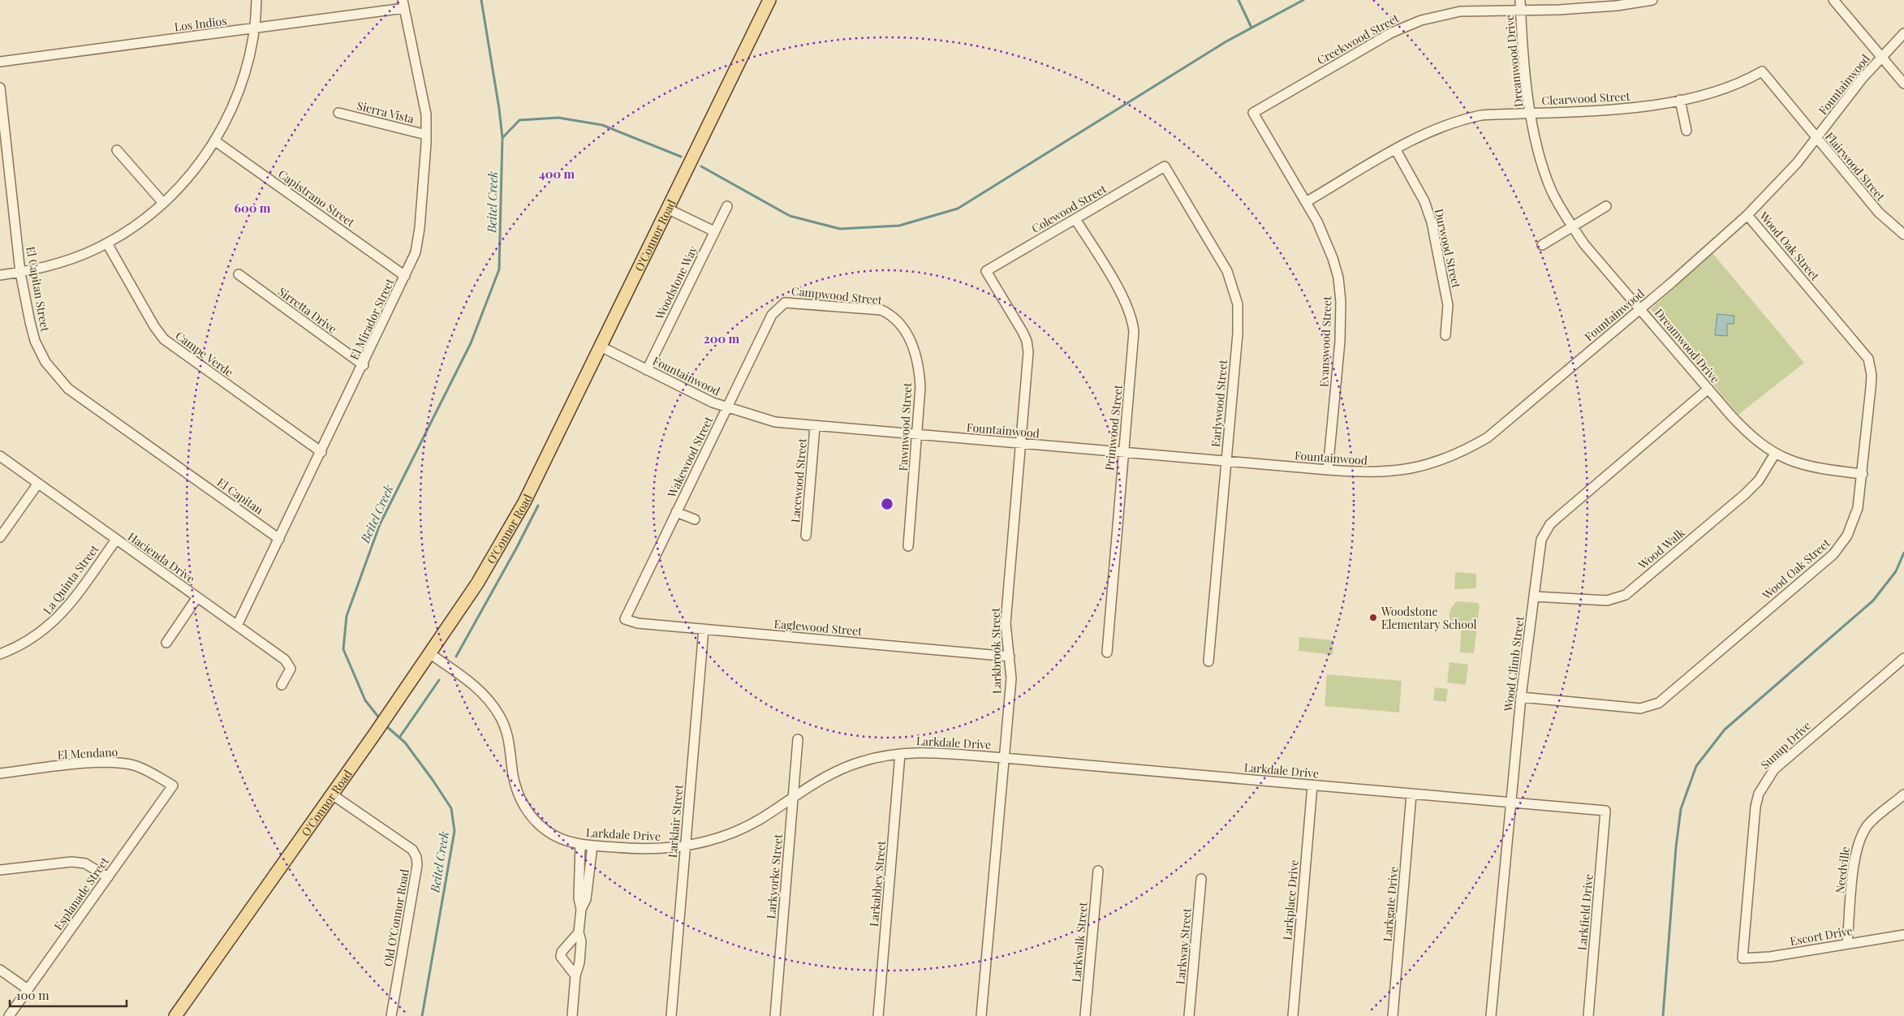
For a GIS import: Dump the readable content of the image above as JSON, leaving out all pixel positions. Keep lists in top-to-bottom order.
{
  "streets": {
    "main road": ["O'Connor Road"],
    "street": [
      "Los Indios",
      "Creekwood Street",
      "Dreamwood Drive",
      "Fountainwood",
      "Clearwood Street",
      "Sierra Vista",
      "Flairwood Street",
      "Capistrano Street",
      "Colewood Street",
      "Wood Oak Street",
      "Durwood Street",
      "Woodstone Way",
      "El Capitan Street",
      "Campwood Street",
      "Sirretta Drive",
      "El Mirador Street",
      "Evanswood Street",
      "Campe Verde",
      "Earlywood Street",
      "Fawnwood Street",
      "Primwood Street",
      "Wakewood Street",
      "Lacewood Street",
      "El Capitan",
      "Wood Walk",
      "Hacienda Drive",
      "La Quinta Street",
      "Eaglewood Street",
      "Larkbrook Street",
      "Wood Climb Street",
      "Larkdale Drive",
      "Sunup Drive",
      "El Mendano",
      "Larklair Street",
      "Needville",
      "Larkyorke Street",
      "Larkabbey Street",
      "Esplanade Street",
      "Larkplace Drive",
      "Larkgate Drive",
      "Larkfield Drive",
      "Old O'Connor Road",
      "Escort Drive",
      "Larkwalk Street",
      "Larkway Street"
    ]
  },
  "crossings": [
    ["Los Indios", "El Mirador Street"],
    ["Creekwood Street", "Dreamwood Drive"],
    ["Creekwood Street", "Evanswood Street"],
    ["Dreamwood Drive", "Fountainwood"],
    ["Dreamwood Drive", "Clearwood Street"],
    ["Dreamwood Drive", "Wood Oak Street"],
    ["Dreamwood Drive", "Wood Walk"],
    ["Dreamwood Drive", "Wood Climb Street"],
    ["Fountainwood", "Flairwood Street"],
    ["Fountainwood", "O'Connor Road"],
    ["Fountainwood", "Wood Oak Street"],
    ["Fountainwood", "Woodstone Way"],
    ["Fountainwood", "Evanswood Street"],
    ["Fountainwood", "Earlywood Street"],
    ["Fountainwood", "Fawnwood Street"],
    ["Fountainwood", "Primwood Street"],
    ["Fountainwood", "Wakewood Street"],
    ["Fountainwood", "Lacewood Street"],
    ["Fountainwood", "Larkbrook Street"],
    ["Clearwood Street", "Flairwood Street"],
    ["Clearwood Street", "Durwood Street"],
    ["Clearwood Street", "Evanswood Street"],
    ["Sierra Vista", "El Mirador Street"],
    ["Capistrano Street", "El Mirador Street"],
    ["Colewood Street", "Earlywood Street"],
    ["Colewood Street", "Primwood Street"],
    ["Colewood Street", "Larkbrook Street"],
    ["O'Connor Road", "Larkdale Drive"],
    ["O'Connor Road", "Old O'Connor Road"],
    ["Wood Oak Street", "Wood Climb Street"],
    ["El Capitan Street", "El Capitan"],
    ["Campwood Street", "Fawnwood Street"],
    ["Campwood Street", "Wakewood Street"],
    ["Sirretta Drive", "El Mirador Street"],
    ["El Mirador Street", "Campe Verde"],
    ["El Mirador Street", "El Capitan"],
    ["El Mirador Street", "Hacienda Drive"],
    ["Wakewood Street", "Eaglewood Street"],
    ["Wood Walk", "Wood Climb Street"],
    ["Hacienda Drive", "La Quinta Street"],
    ["Eaglewood Street", "Larkbrook Street"],
    ["Eaglewood Street", "Larklair Street"],
    ["Larkbrook Street", "Larkdale Drive"],
    ["Wood Climb Street", "Larkdale Drive"],
    ["Larkdale Drive", "Larklair Street"],
    ["Larkdale Drive", "Larkyorke Street"],
    ["Larkdale Drive", "Larkabbey Street"],
    ["Larkdale Drive", "Larkplace Drive"],
    ["Larkdale Drive", "Larkgate Drive"],
    ["Larkdale Drive", "Larkfield Drive"],
    ["Sunup Drive", "Escort Drive"],
    ["El Mendano", "Esplanade Street"],
    ["Needville", "Escort Drive"]
  ],
  "water": ["Beitel Creek"],
  "places": ["Woodstone Elementary School"],
  "scale_bar": "100 m",
  "rings": ["400 m", "600 m", "200 m"]
}
